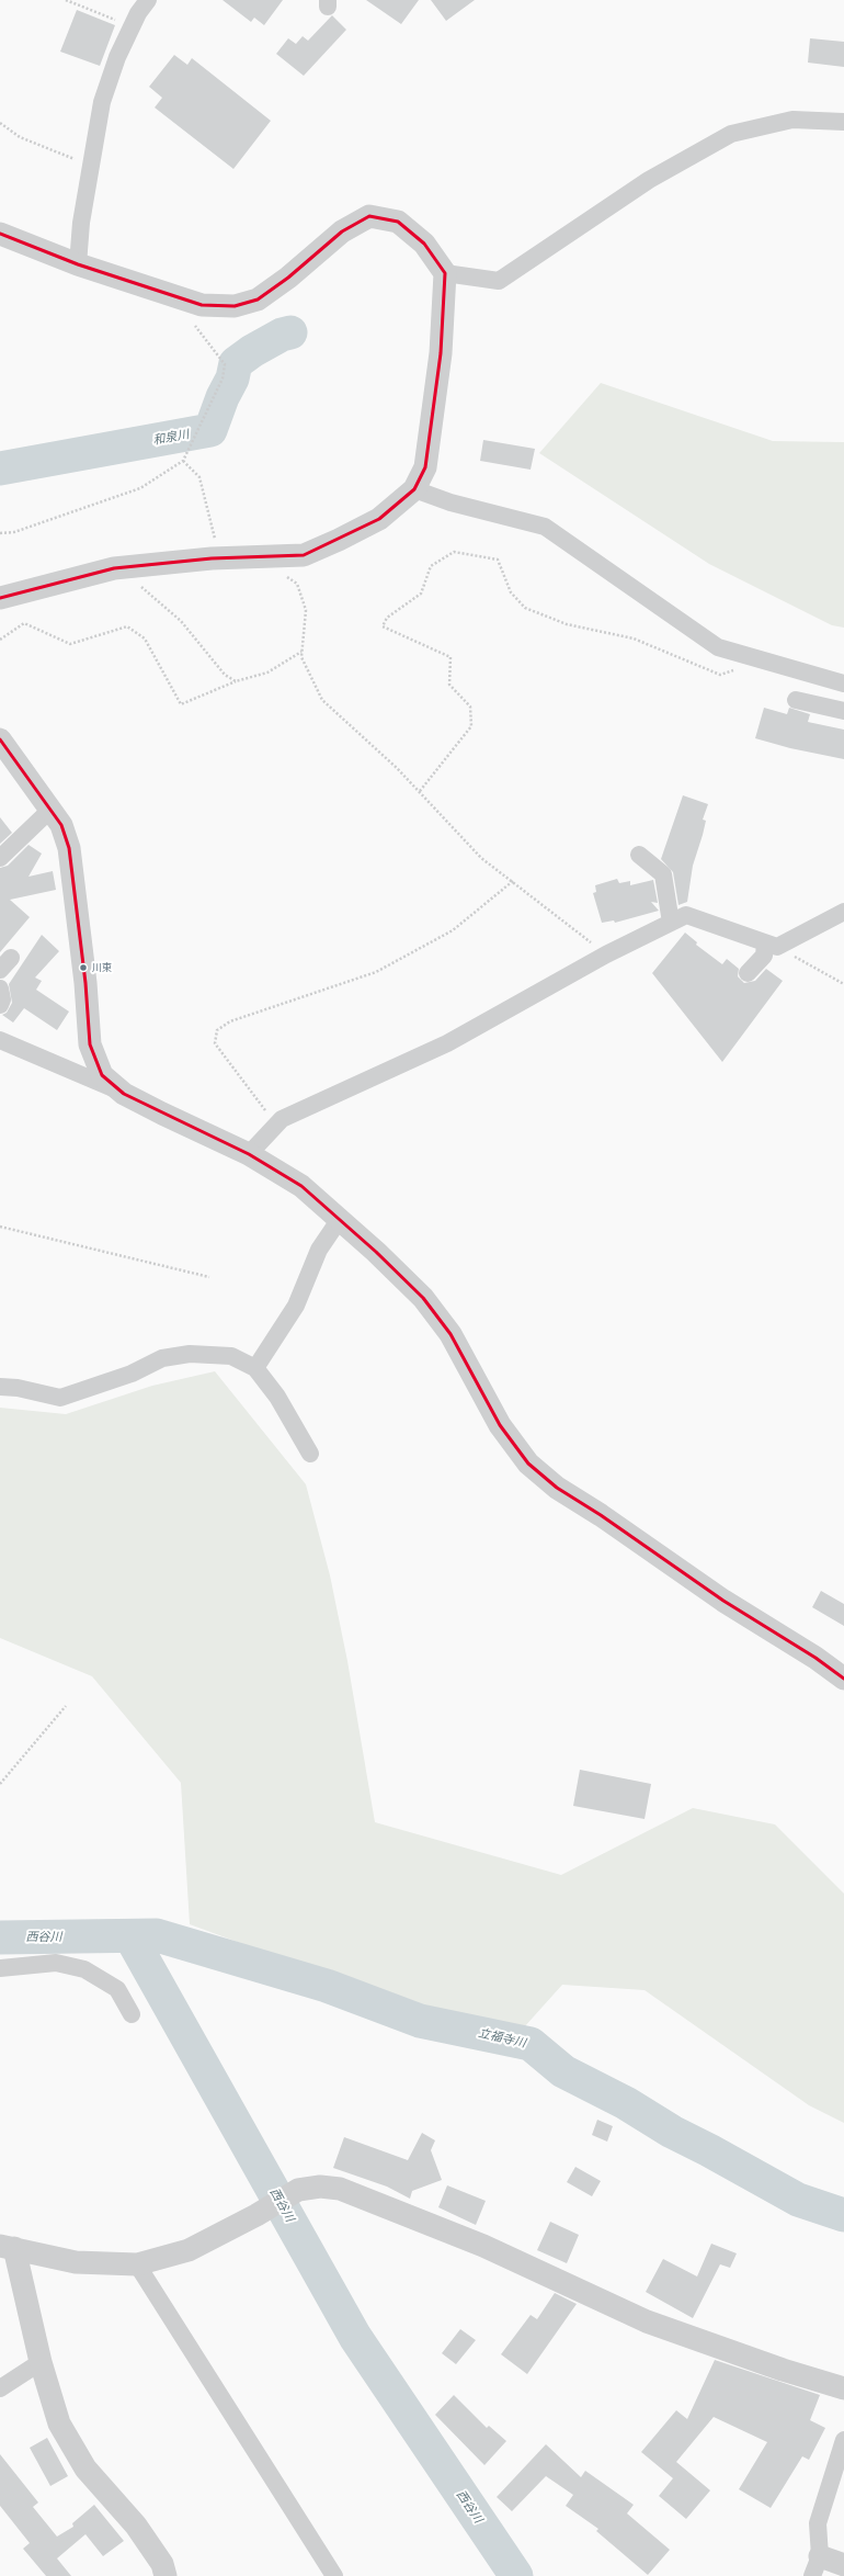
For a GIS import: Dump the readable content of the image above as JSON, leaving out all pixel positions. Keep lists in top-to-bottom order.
{
  "water": ["和泉川", "西谷川", "立福寺川"],
  "places": ["川東"]
}
